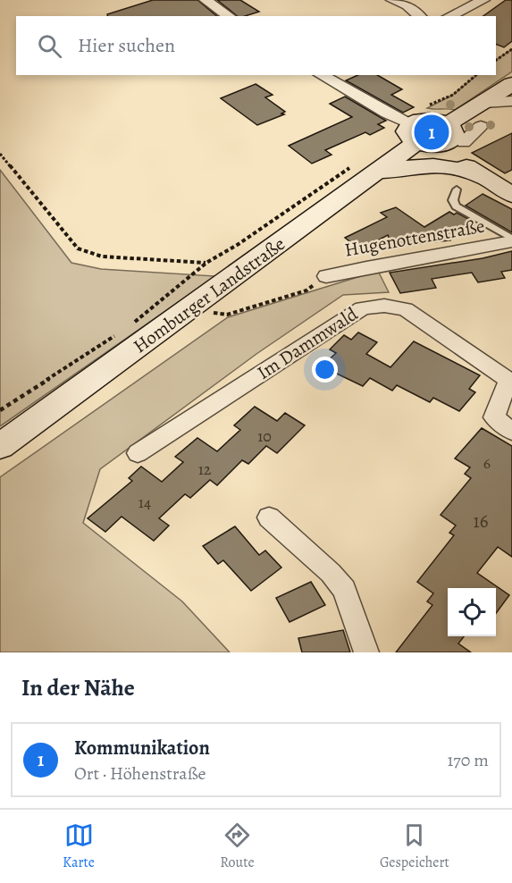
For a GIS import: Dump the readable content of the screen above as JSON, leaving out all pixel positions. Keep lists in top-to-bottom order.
{
  "streets": {
    "street": ["Hugenottenstraße", "Homburger Landstraße", "Im Dammwald"]
  },
  "house_numbers": [
    "10",
    "6",
    "12",
    "14",
    "16"
  ],
  "page": {
    "search": "Hier suchen",
    "pins": "1",
    "heading": "In der Nähe",
    "list": [
      {
        "mark": "1",
        "name": "Kommunikation",
        "note": "Ort · Höhenstraße",
        "value": "170 m"
      }
    ],
    "nav": ["Karte", "Route", "Gespeichert"]
  }
}
